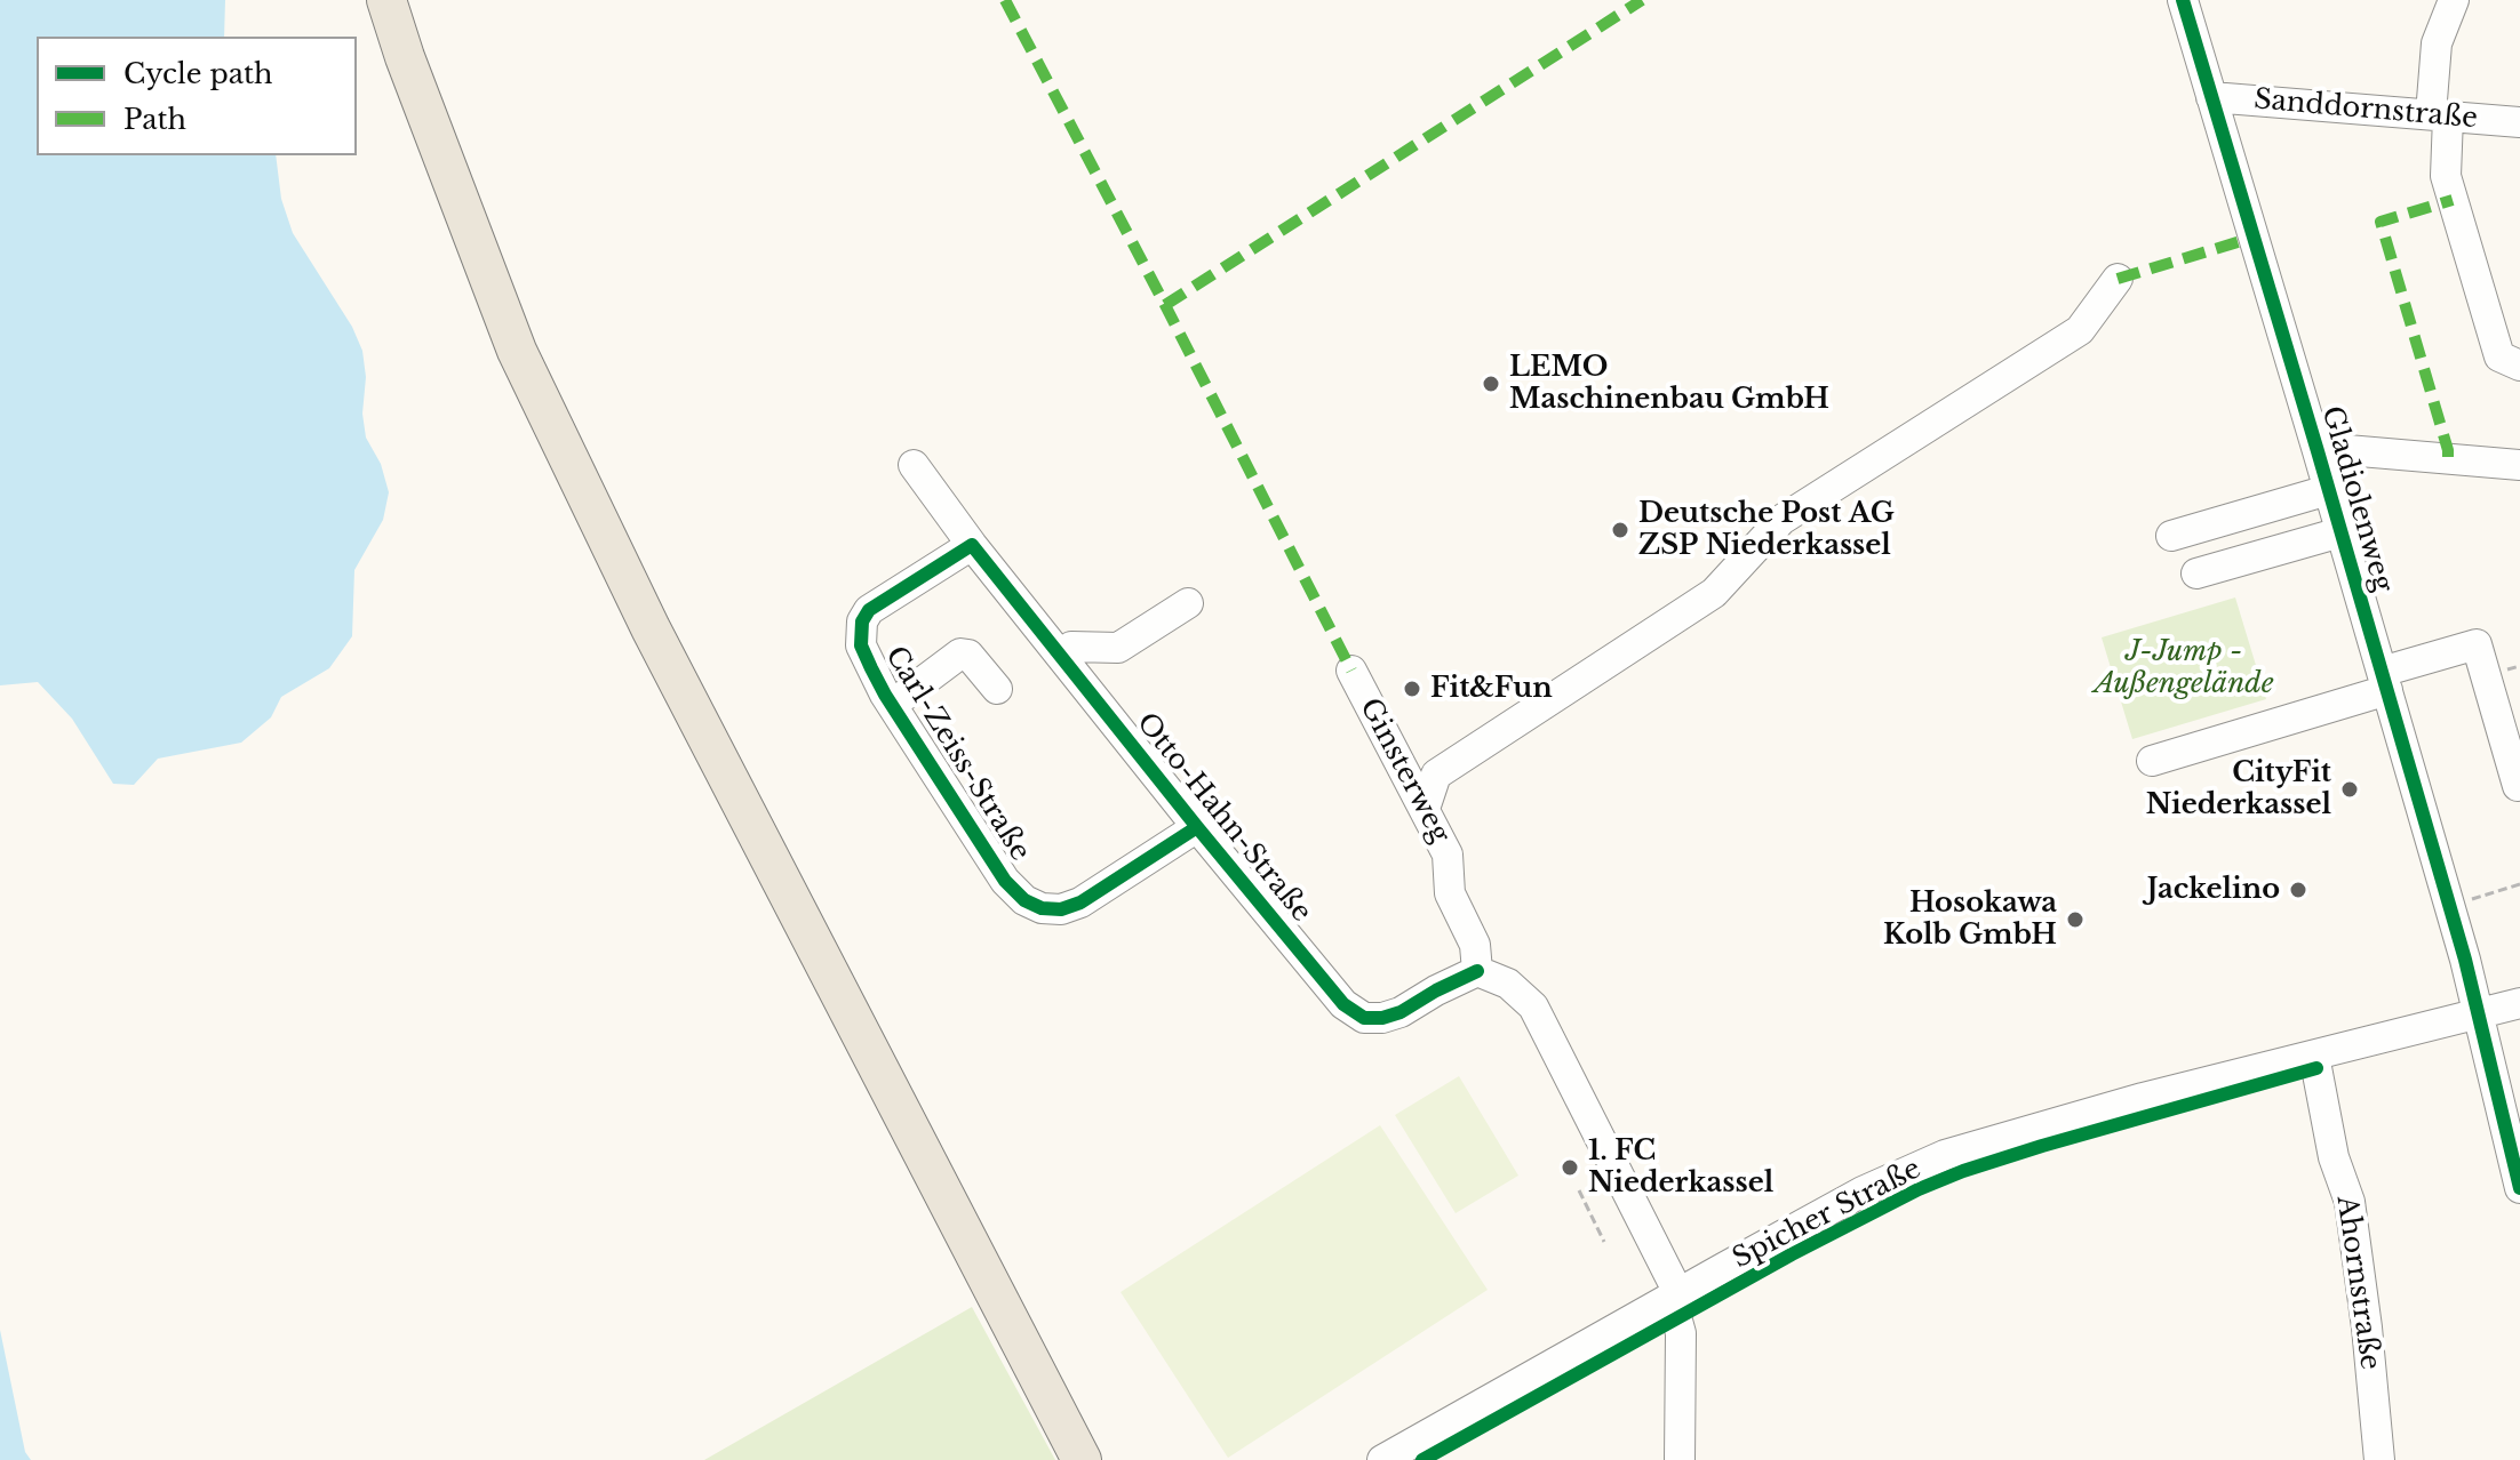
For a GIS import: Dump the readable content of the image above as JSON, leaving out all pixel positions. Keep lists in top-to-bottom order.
{
  "streets": {
    "street": [
      "Sanddornstraße",
      "Gladiolenweg",
      "Carl-Zeiss-Straße",
      "Ginsterweg",
      "Otto-Hahn-Straße",
      "Spicher Straße",
      "Ahornstraße"
    ]
  },
  "crossings": [
    ["Sanddornstraße", "Gladiolenweg"],
    ["Gladiolenweg", "Spicher Straße"],
    ["Carl-Zeiss-Straße", "Otto-Hahn-Straße"],
    ["Ginsterweg", "Otto-Hahn-Straße"],
    ["Spicher Straße", "Ahornstraße"]
  ],
  "parks": ["J-Jump - Außengelände"],
  "places": [
    "LEMO Maschinenbau GmbH",
    "Deutsche Post AG ZSP Niederkassel",
    "Fit&Fun",
    "CityFit Niederkassel",
    "Jackelino",
    "Hosokawa Kolb GmbH",
    "1. FC Niederkassel"
  ],
  "legend": ["Cycle path", "Path"]
}
